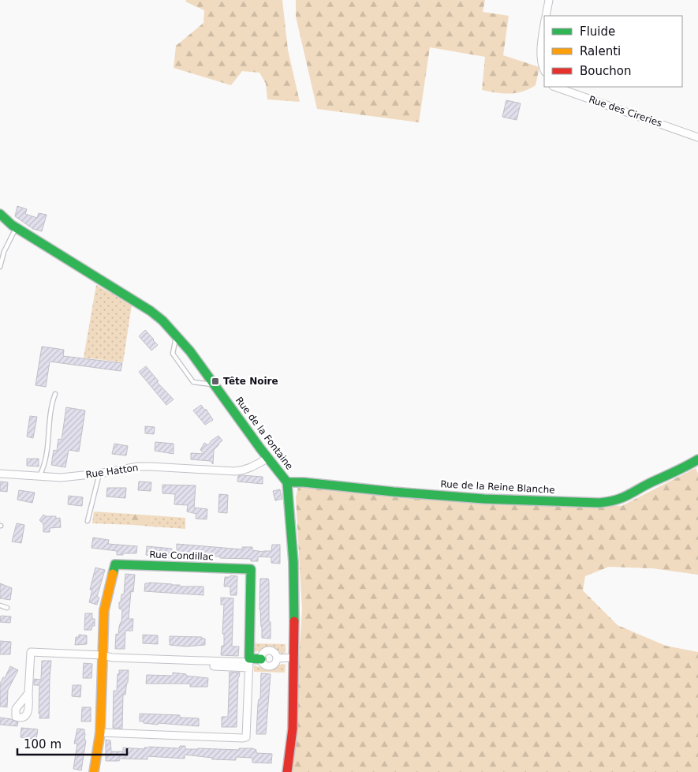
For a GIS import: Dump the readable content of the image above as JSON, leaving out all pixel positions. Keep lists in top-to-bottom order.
{
  "streets": {
    "street": [
      "Rue des Cireries",
      "Rue de la Fontaine",
      "Rue Hatton",
      "Rue de la Reine Blanche",
      "Rue Condillac"
    ]
  },
  "crossings": [
    ["Rue de la Fontaine", "Rue Hatton"],
    ["Rue de la Fontaine", "Rue de la Reine Blanche"]
  ],
  "places": {
    "transit": ["Tête Noire"]
  },
  "legend": ["Fluide", "Ralenti", "Bouchon"],
  "scale_bar": "100 m"
}
